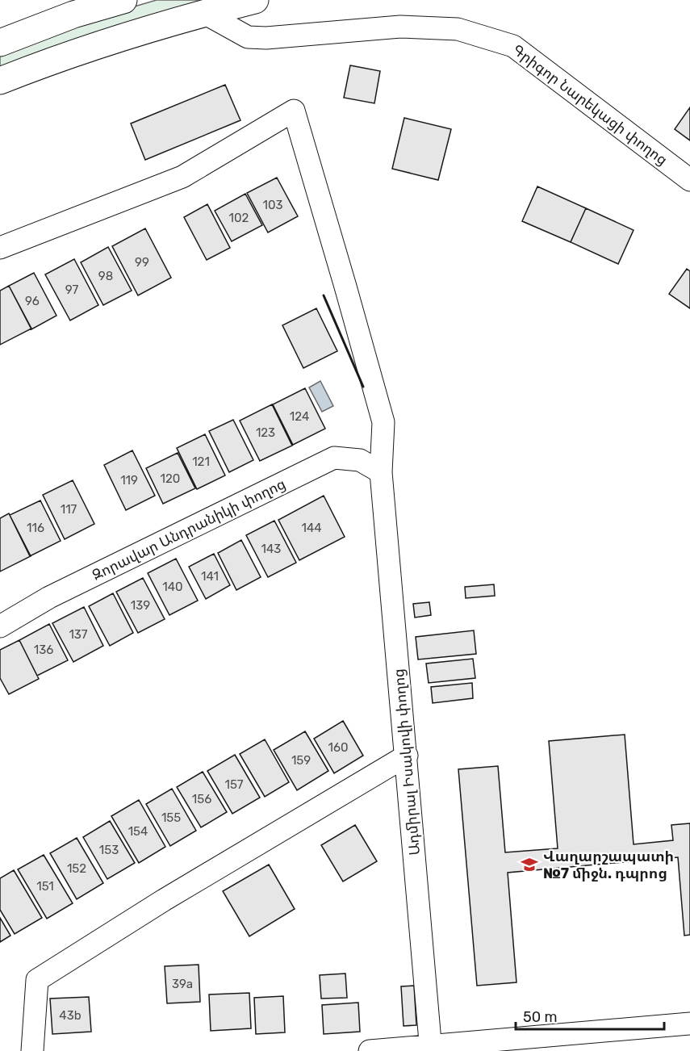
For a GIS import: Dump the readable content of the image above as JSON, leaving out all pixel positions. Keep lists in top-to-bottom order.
{
  "streets": {
    "street": ["Գրիգոր Նարեկացի փողոց", "Զորավար Անդրանիկի փողոց", "Ադմիրալ Իսակովի փողոց"]
  },
  "crossings": [
    ["Զորավար Անդրանիկի փողոց", "Ադմիրալ Իսակովի փողոց"]
  ],
  "places": {
    "school or university": ["Վաղարշապատի №7 միջն. դպրոց"]
  },
  "house_numbers": [
    "103",
    "102",
    "99",
    "98",
    "97",
    "96",
    "124",
    "123",
    "121",
    "120",
    "119",
    "117",
    "116",
    "144",
    "143",
    "141",
    "140",
    "139",
    "137",
    "136",
    "160",
    "159",
    "157",
    "156",
    "155",
    "154",
    "153",
    "152",
    "151",
    "39a",
    "43b"
  ],
  "scale_bar": "50 m"
}
